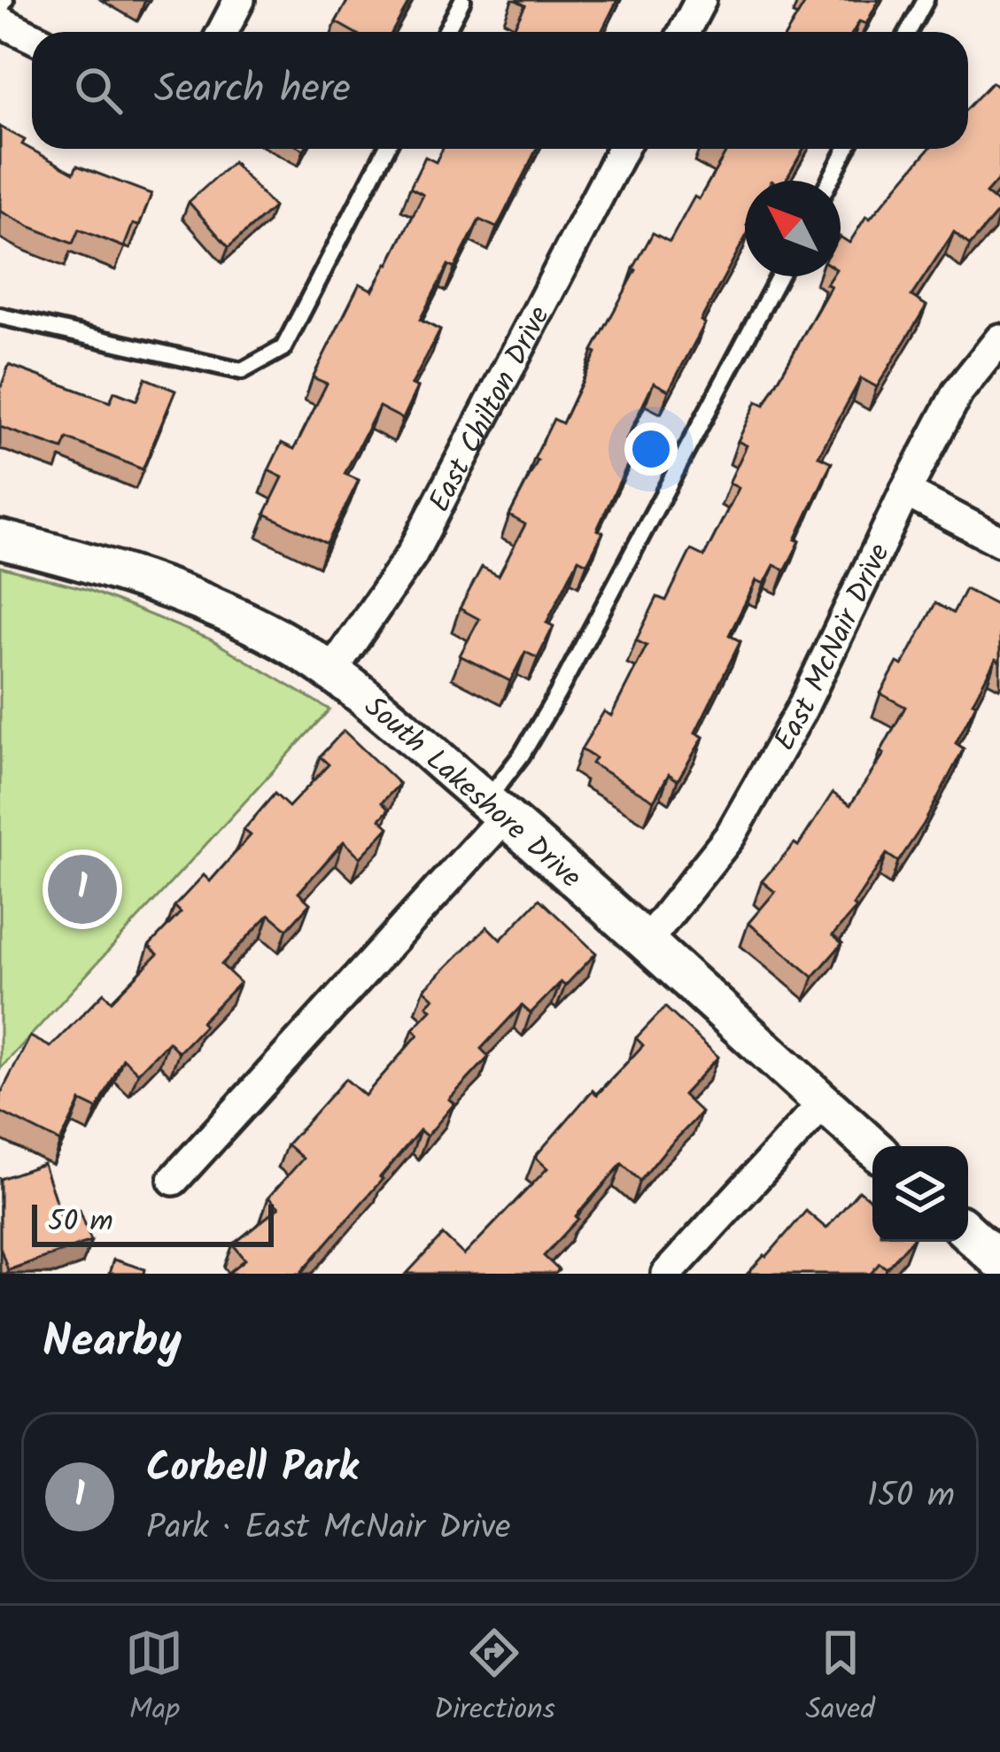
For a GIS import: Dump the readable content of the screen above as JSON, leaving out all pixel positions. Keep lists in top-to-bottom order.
{
  "streets": {
    "street": ["East Chilton Drive", "East McNair Drive", "South Lakeshore Drive"]
  },
  "crossings": [
    ["East Chilton Drive", "South Lakeshore Drive"],
    ["East McNair Drive", "South Lakeshore Drive"]
  ],
  "scale_bar": "50 m",
  "north": "top left",
  "page": {
    "search": "Search here",
    "pins": "1",
    "scale": "50 m",
    "heading": "Nearby",
    "list": [
      {
        "mark": "1",
        "name": "Corbell Park",
        "note": "Park · East McNair Drive",
        "value": "150 m"
      }
    ],
    "nav": ["Map", "Directions", "Saved"]
  }
}
